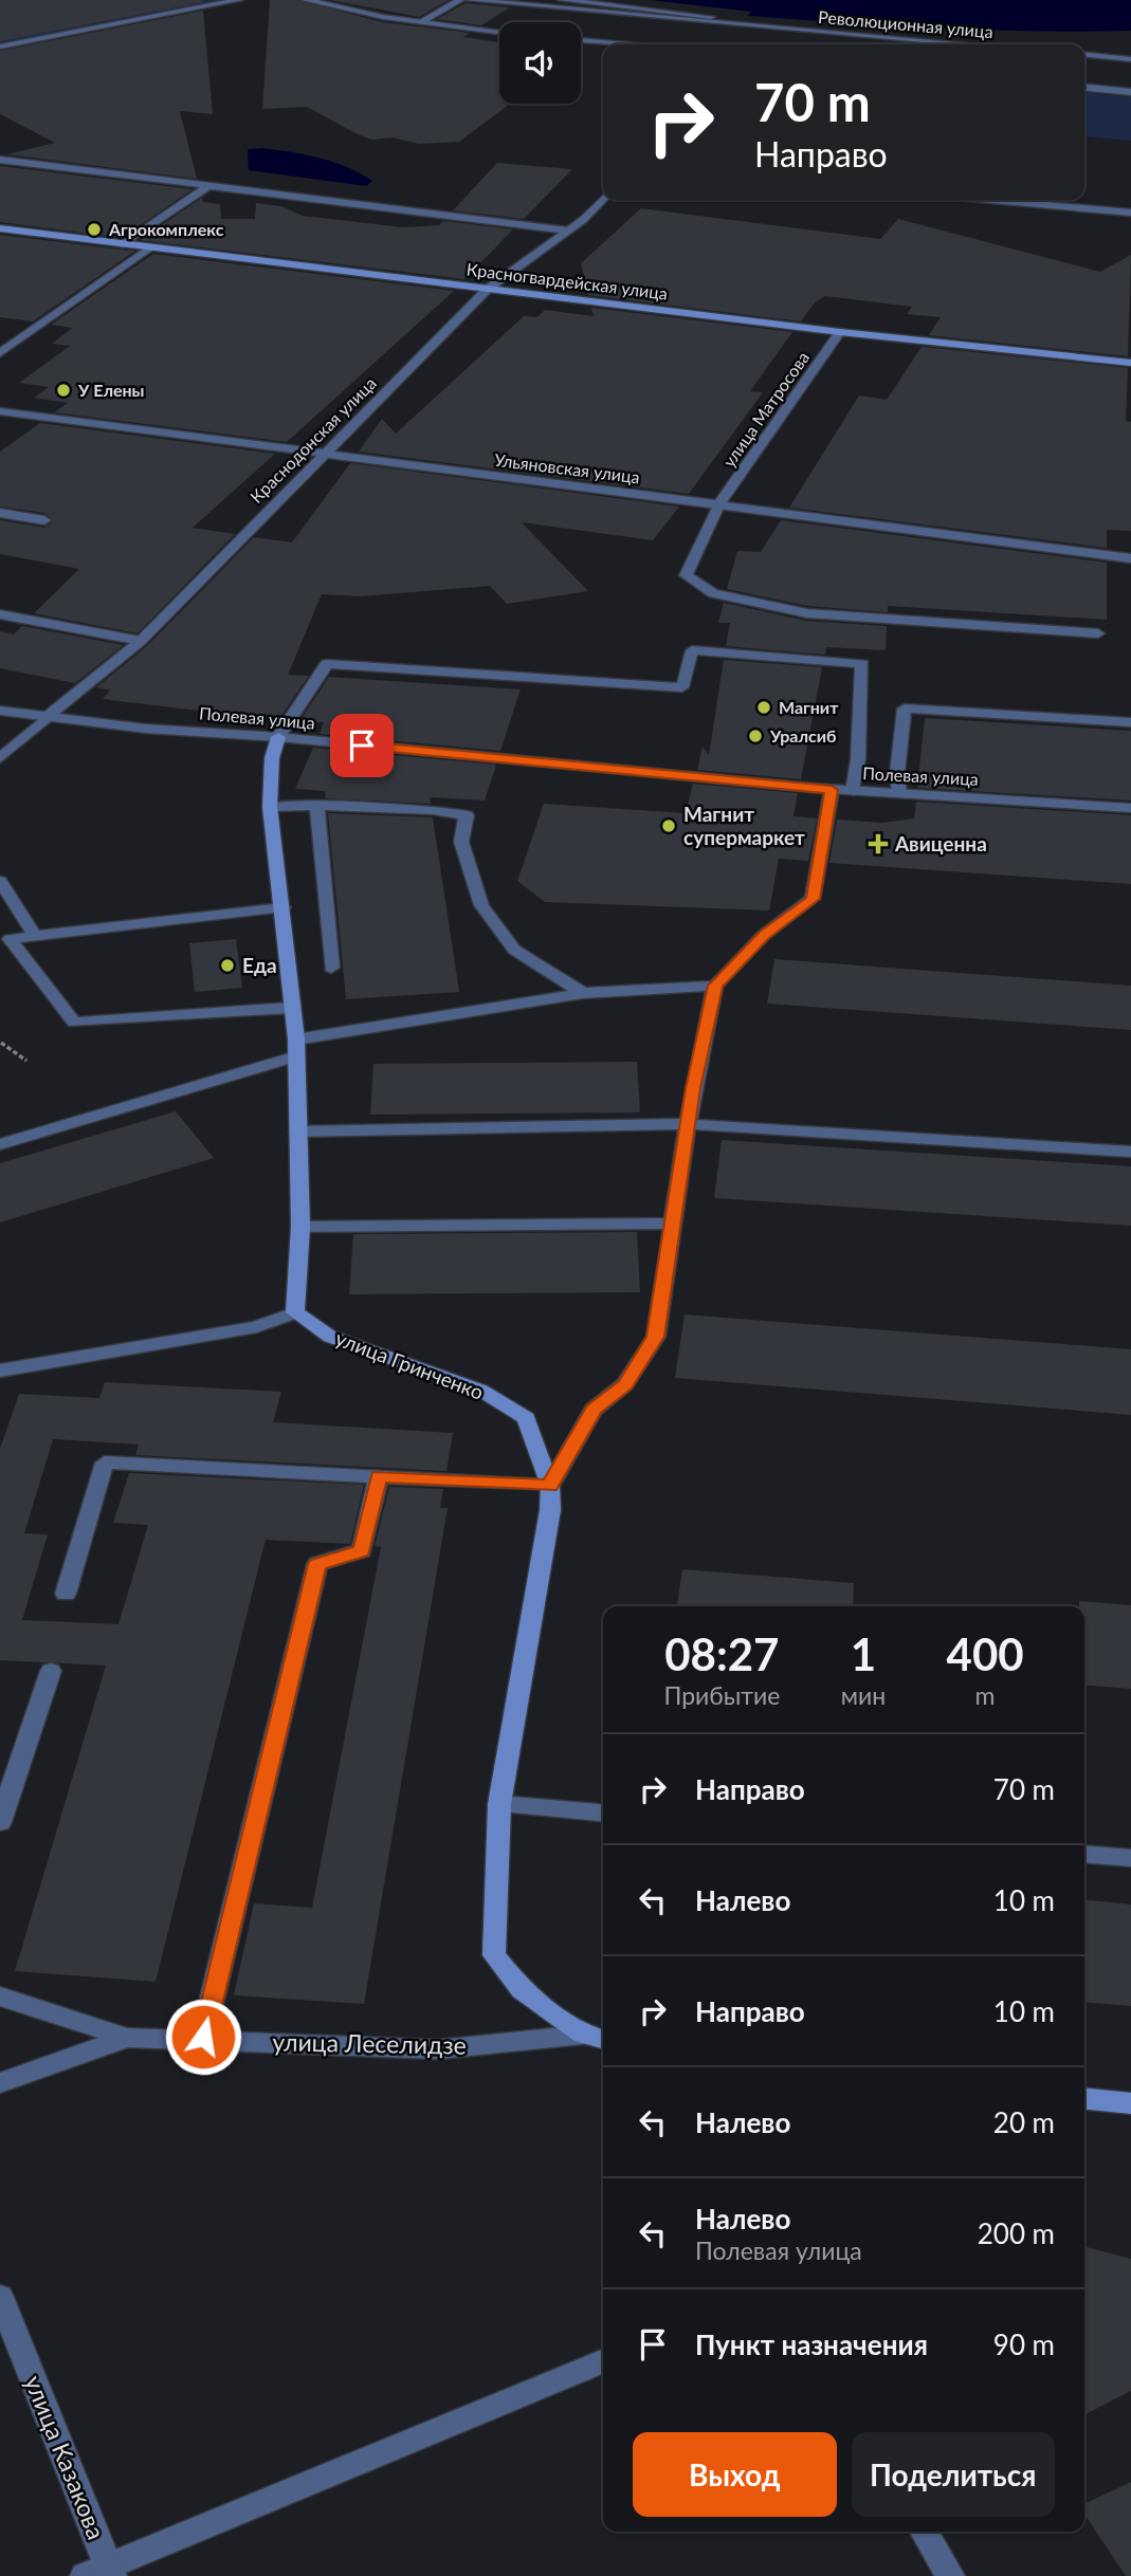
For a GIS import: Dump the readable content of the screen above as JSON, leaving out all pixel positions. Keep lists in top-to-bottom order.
{
  "streets": {
    "street": [
      "Революционная улица",
      "Красногвардейская улица",
      "улица Матросова",
      "Краснодонская улица",
      "Ульяновская улица",
      "Полевая улица",
      "улица Гринченко",
      "улица Леселидзе",
      "улица Казакова"
    ]
  },
  "crossings": [
    ["Красногвардейская улица", "улица Матросова"],
    ["Красногвардейская улица", "Краснодонская улица"],
    ["улица Матросова", "Ульяновская улица"],
    ["Краснодонская улица", "Ульяновская улица"],
    ["Краснодонская улица", "Полевая улица"],
    ["улица Гринченко", "улица Леселидзе"]
  ],
  "places": {
    "other": [
      "Агрокомплекс",
      "У Елены",
      "Магнит",
      "Уралсиб",
      "Магнит супермаркет",
      "Еда"
    ],
    "health": ["Авиценна"]
  },
  "page": {
    "turn": ["70 m", "Направо"],
    "eta": [
      "08:27",
      "Прибытие",
      "1",
      "мин",
      "400",
      "m"
    ],
    "list": [
      {
        "name": "Направо",
        "value": "70 m"
      },
      {
        "name": "Налево",
        "value": "10 m"
      },
      {
        "name": "Направо",
        "value": "10 m"
      },
      {
        "name": "Налево",
        "value": "20 m"
      },
      {
        "name": "Налево",
        "note": "Полевая улица",
        "value": "200 m"
      },
      {
        "name": "Пункт назначения",
        "value": "90 m"
      }
    ],
    "buttons": ["Выход", "Поделиться"]
  }
}
